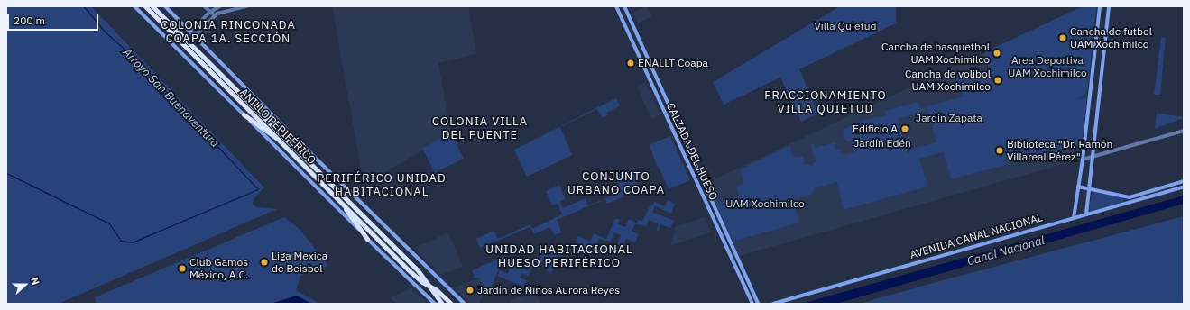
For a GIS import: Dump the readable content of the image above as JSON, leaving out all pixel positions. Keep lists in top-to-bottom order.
{
  "streets": {
    "highway": ["ANILLO PERIFÉRICO"],
    "main road": ["CALZADA DEL HUESO", "AVENIDA CANAL NACIONAL"]
  },
  "districts": [
    "COLONIA RINCONADA COAPA 1A. SECCIÓN",
    "FRACCIONAMIENTO VILLA QUIETUD",
    "COLONIA VILLA DEL PUENTE",
    "CONJUNTO URBANO COAPA",
    "PERIFÉRICO UNIDAD HABITACIONAL",
    "UNIDAD HABITACIONAL HUESO PERIFÉRICO"
  ],
  "water": ["Arroyo San Buenaventura", "Canal Nacional"],
  "parks": [
    "Villa Quietud",
    "Area Deportiva UAM Xochimilco",
    "Jardín Zapata",
    "Jardín Edén",
    "UAM Xochimilco"
  ],
  "places": [
    "Cancha de futbol UAM Xochimilco",
    "Cancha de basquetbol UAM Xochimilco",
    "ENALLT Coapa",
    "Cancha de volibol UAM Xochimilco",
    "Edificio A",
    "Biblioteca \"Dr. Ramón Villareal Pérez\"",
    "Liga Mexica de Beisbol",
    "Club Gamos México, A.C.",
    "Jardín de Niños Aurora Reyes"
  ],
  "scale_bar": "200 m",
  "north": "right"
}
